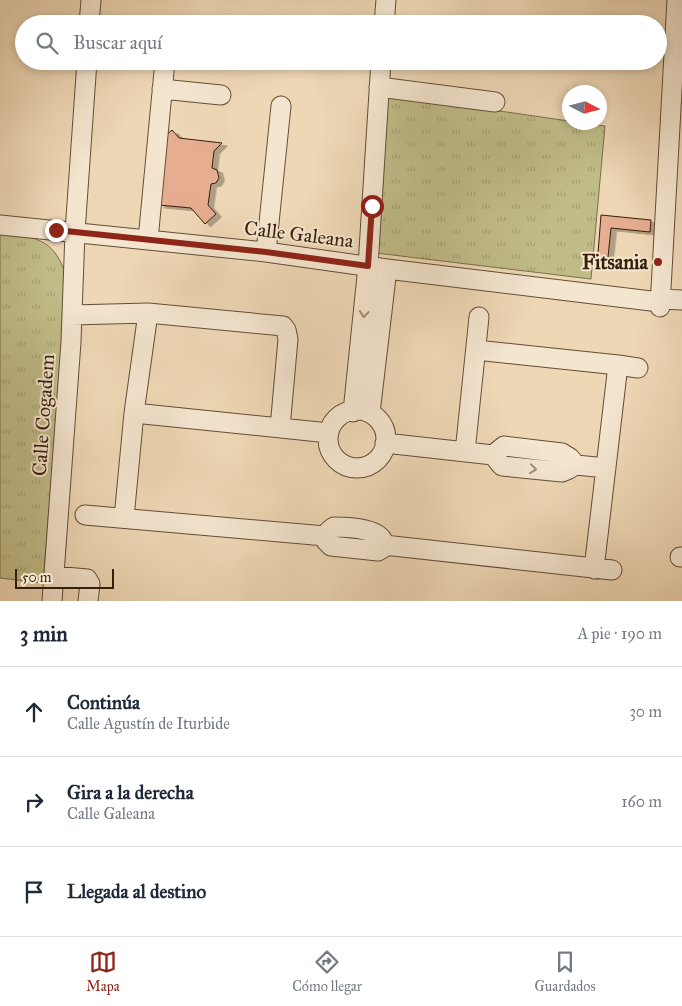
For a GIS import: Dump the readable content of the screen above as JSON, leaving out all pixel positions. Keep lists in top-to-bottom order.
{
  "streets": {
    "street": ["Calle Galeana", "Calle Cogadem"]
  },
  "crossings": [
    ["Calle Galeana", "Calle Cogadem"]
  ],
  "places": ["Fitsania"],
  "scale_bar": "50 m",
  "north": "right",
  "page": {
    "search": "Buscar aquí",
    "scale": "50 m",
    "heading": ["3 min", "A pie · 190 m"],
    "list": [
      ["Continúa", "Calle Agustín de Iturbide", "30 m"],
      ["Gira a la derecha", "Calle Galeana", "160 m"],
      "Llegada al destino"
    ],
    "nav": ["Mapa", "Cómo llegar", "Guardados"]
  }
}
